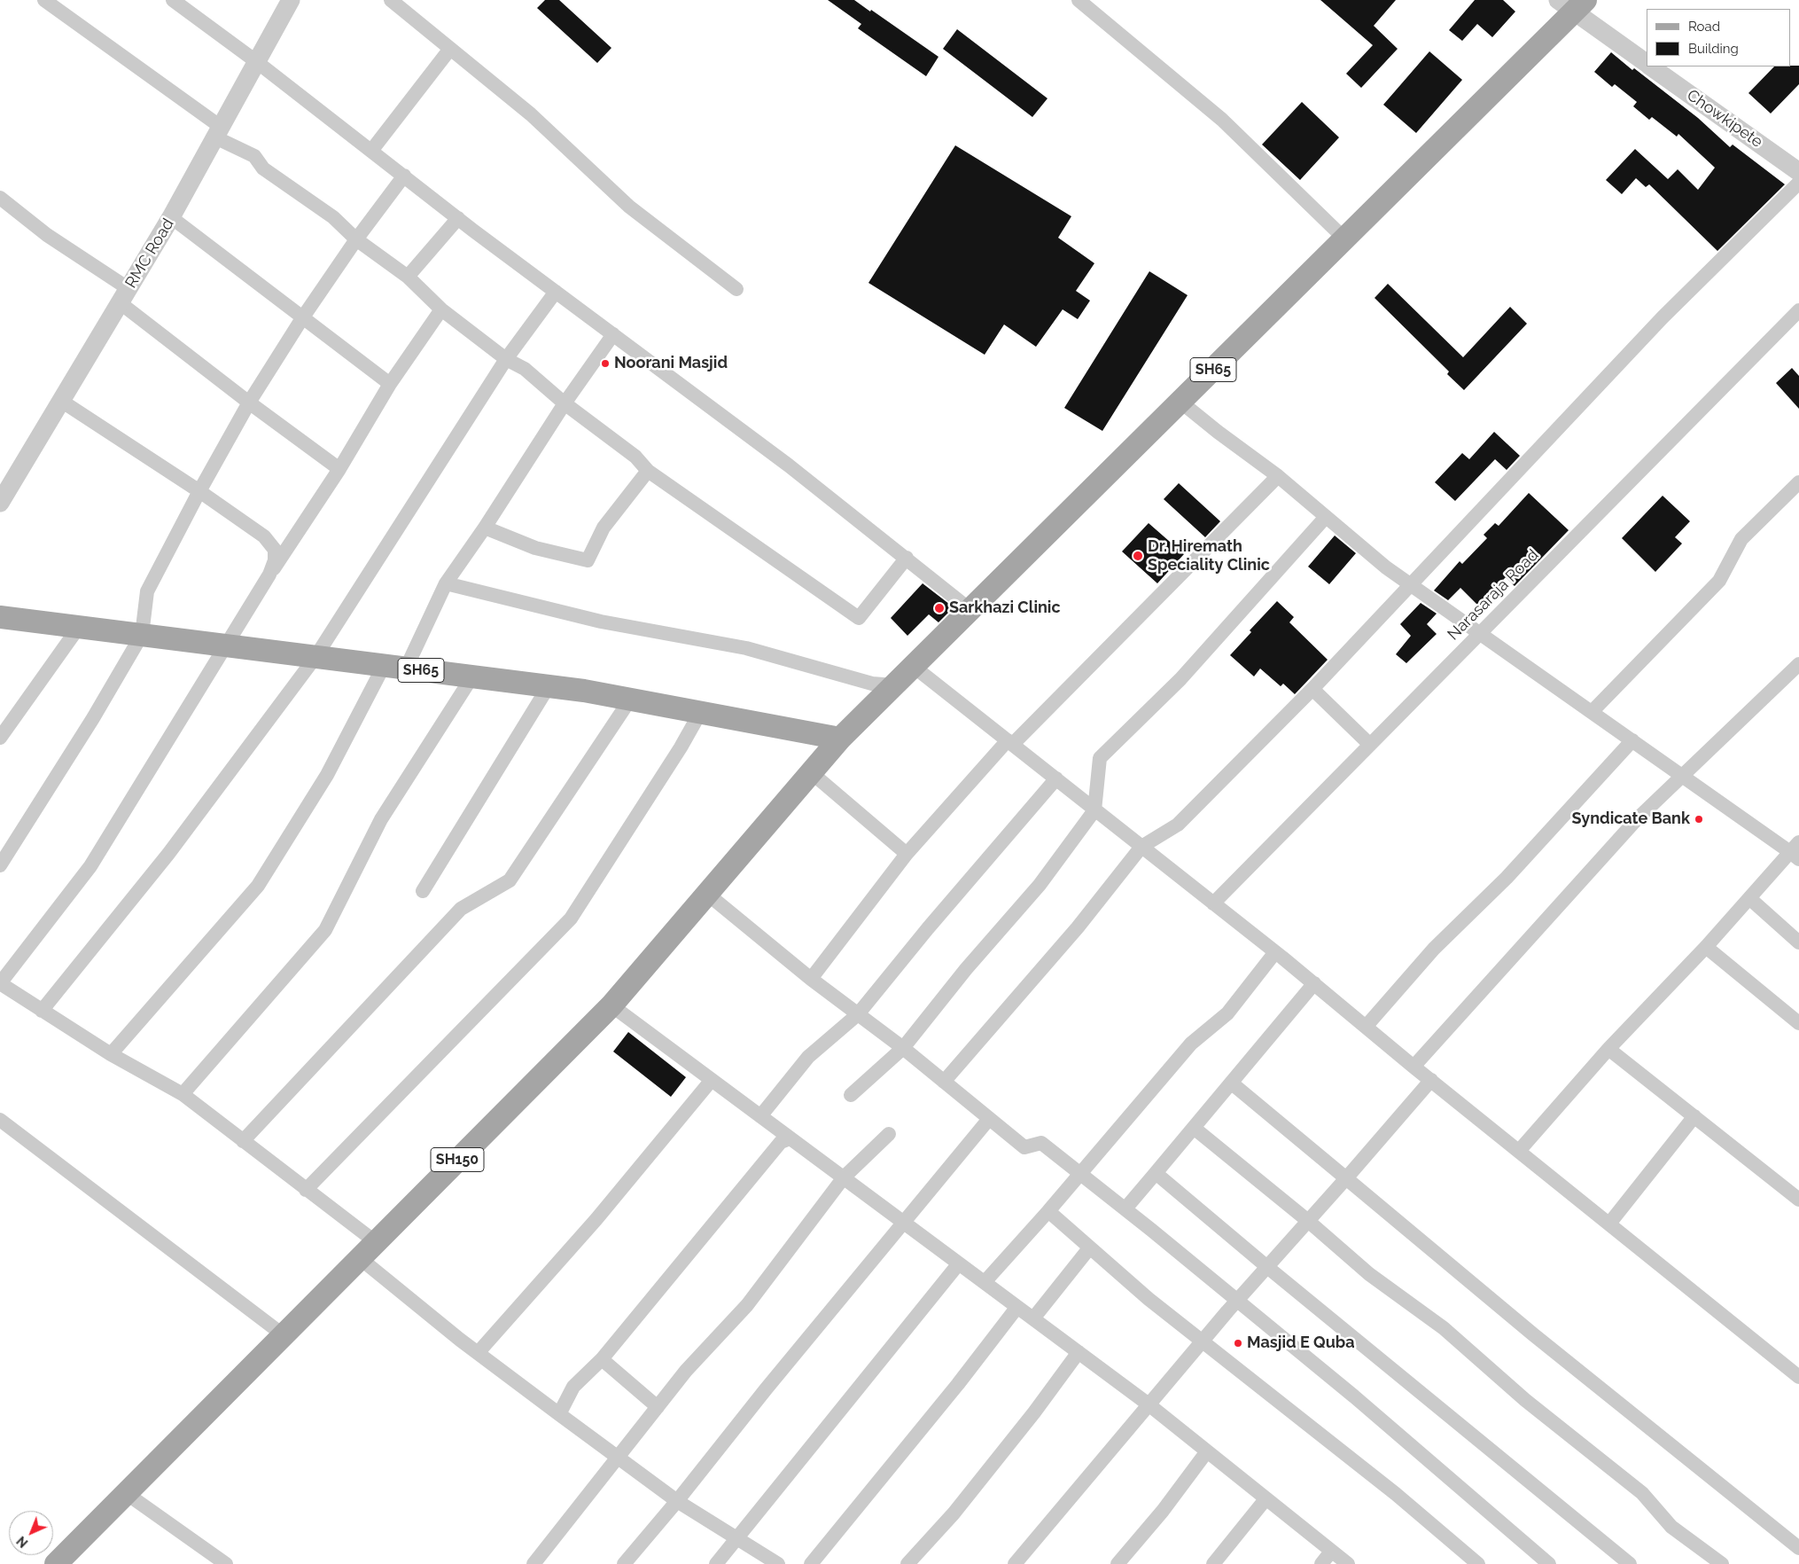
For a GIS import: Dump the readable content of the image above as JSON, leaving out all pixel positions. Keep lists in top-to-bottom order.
{
  "streets": {
    "main road": ["SH65", "SH150"],
    "street": ["Chowkipete", "RMC Road", "Narasaraja Road"]
  },
  "crossings": [
    ["Chowkipete", "SH65"],
    ["SH65", "SH150"]
  ],
  "places": [
    "Noorani Masjid",
    "Dr. Hiremath Speciality Clinic",
    "Sarkhazi Clinic",
    "Syndicate Bank",
    "Masjid E Quba"
  ],
  "legend": ["Road", "Building"],
  "north": "bottom left"
}
